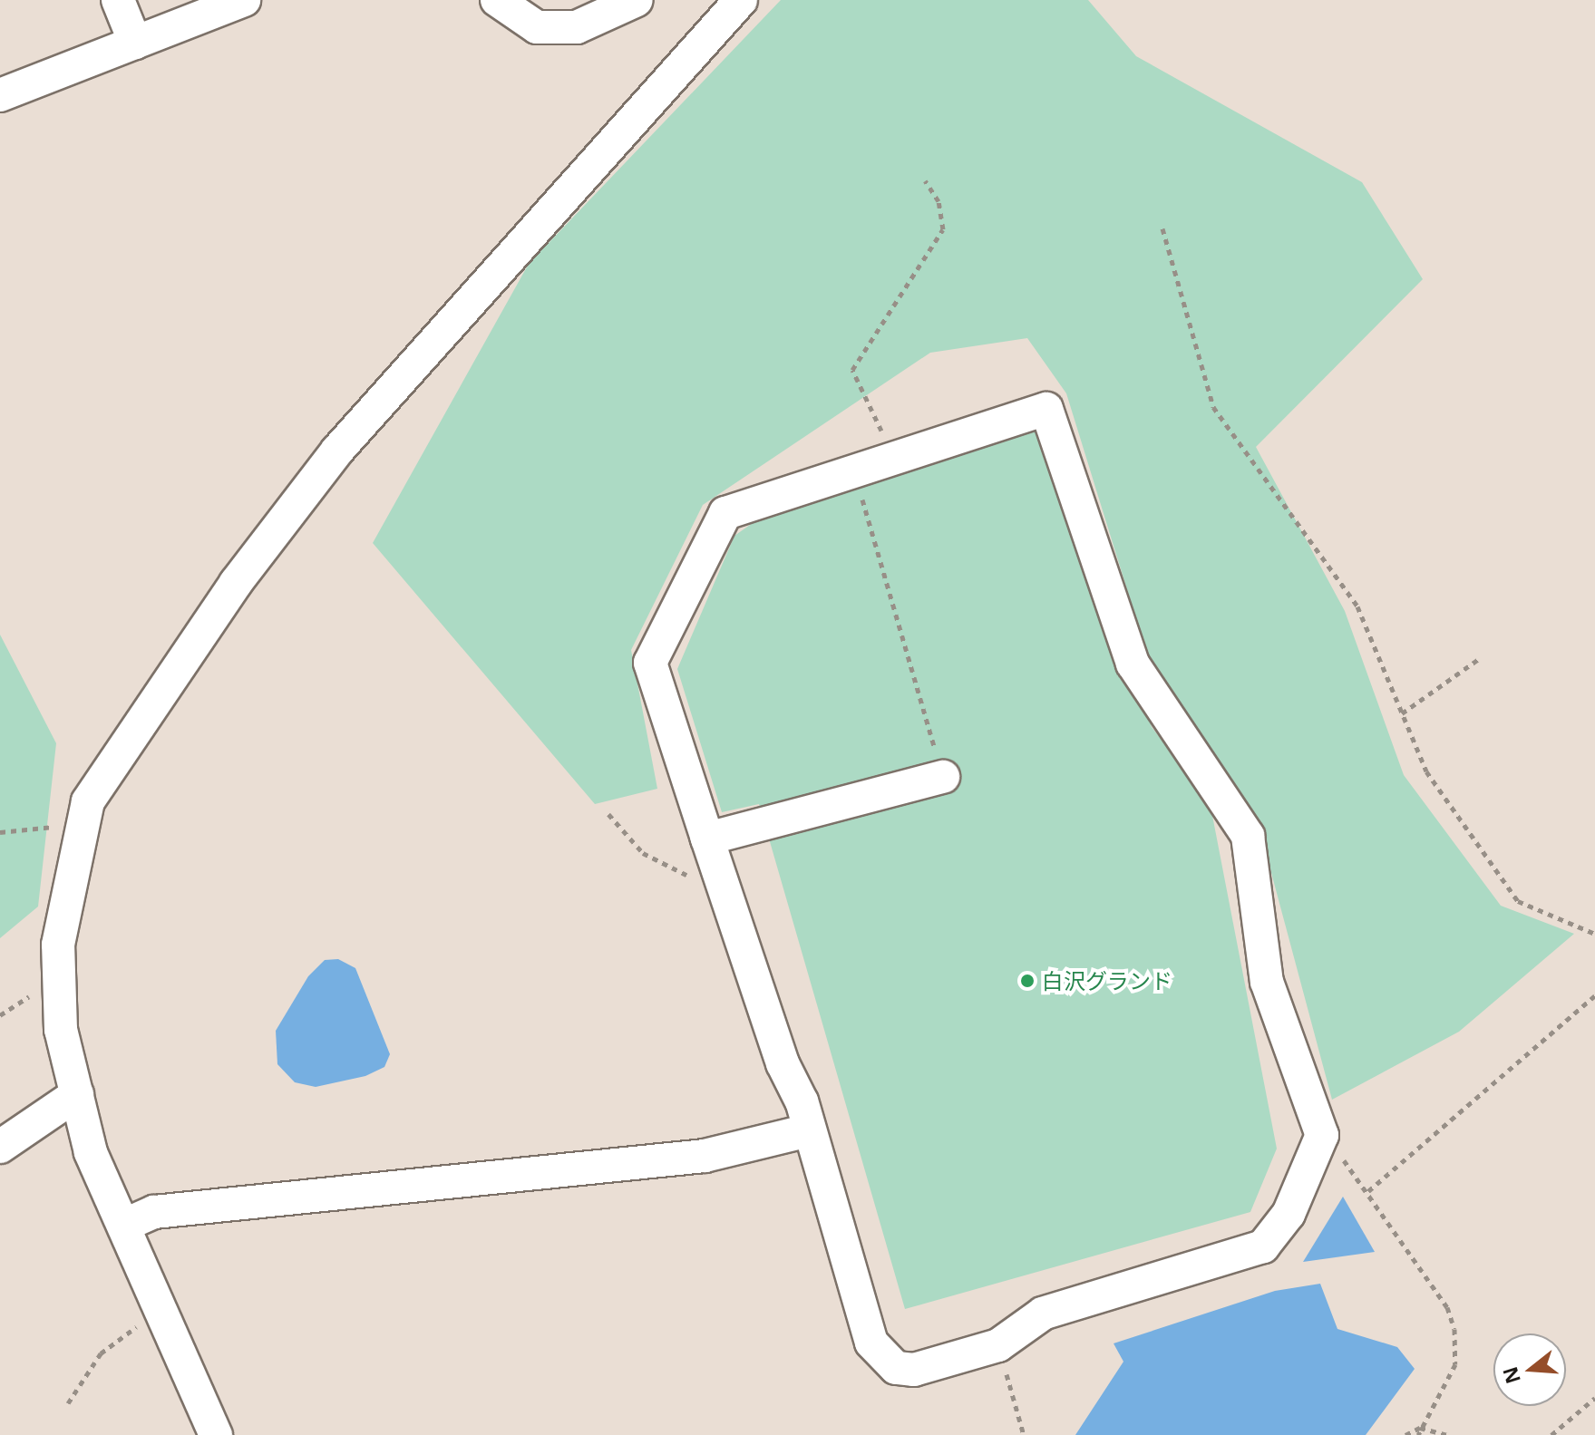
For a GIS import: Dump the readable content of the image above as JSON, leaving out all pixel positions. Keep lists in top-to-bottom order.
{
  "places": ["白沢グランド"],
  "north": "left"
}
